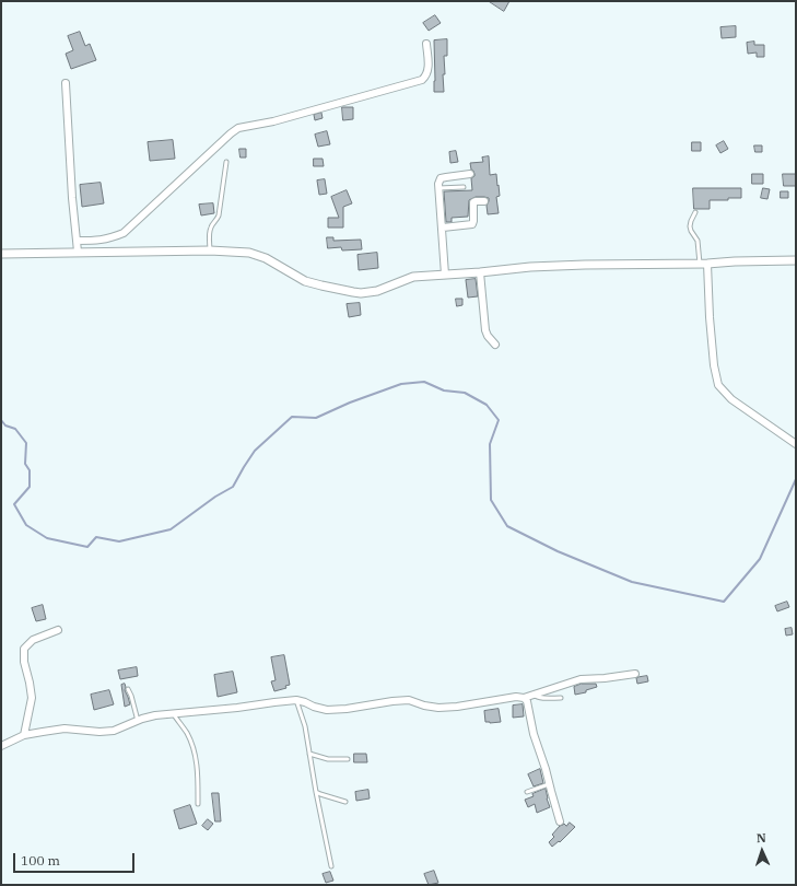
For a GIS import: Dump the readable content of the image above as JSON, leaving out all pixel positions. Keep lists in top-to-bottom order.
{
  "scale_bar": "100 m",
  "north": "top"
}
